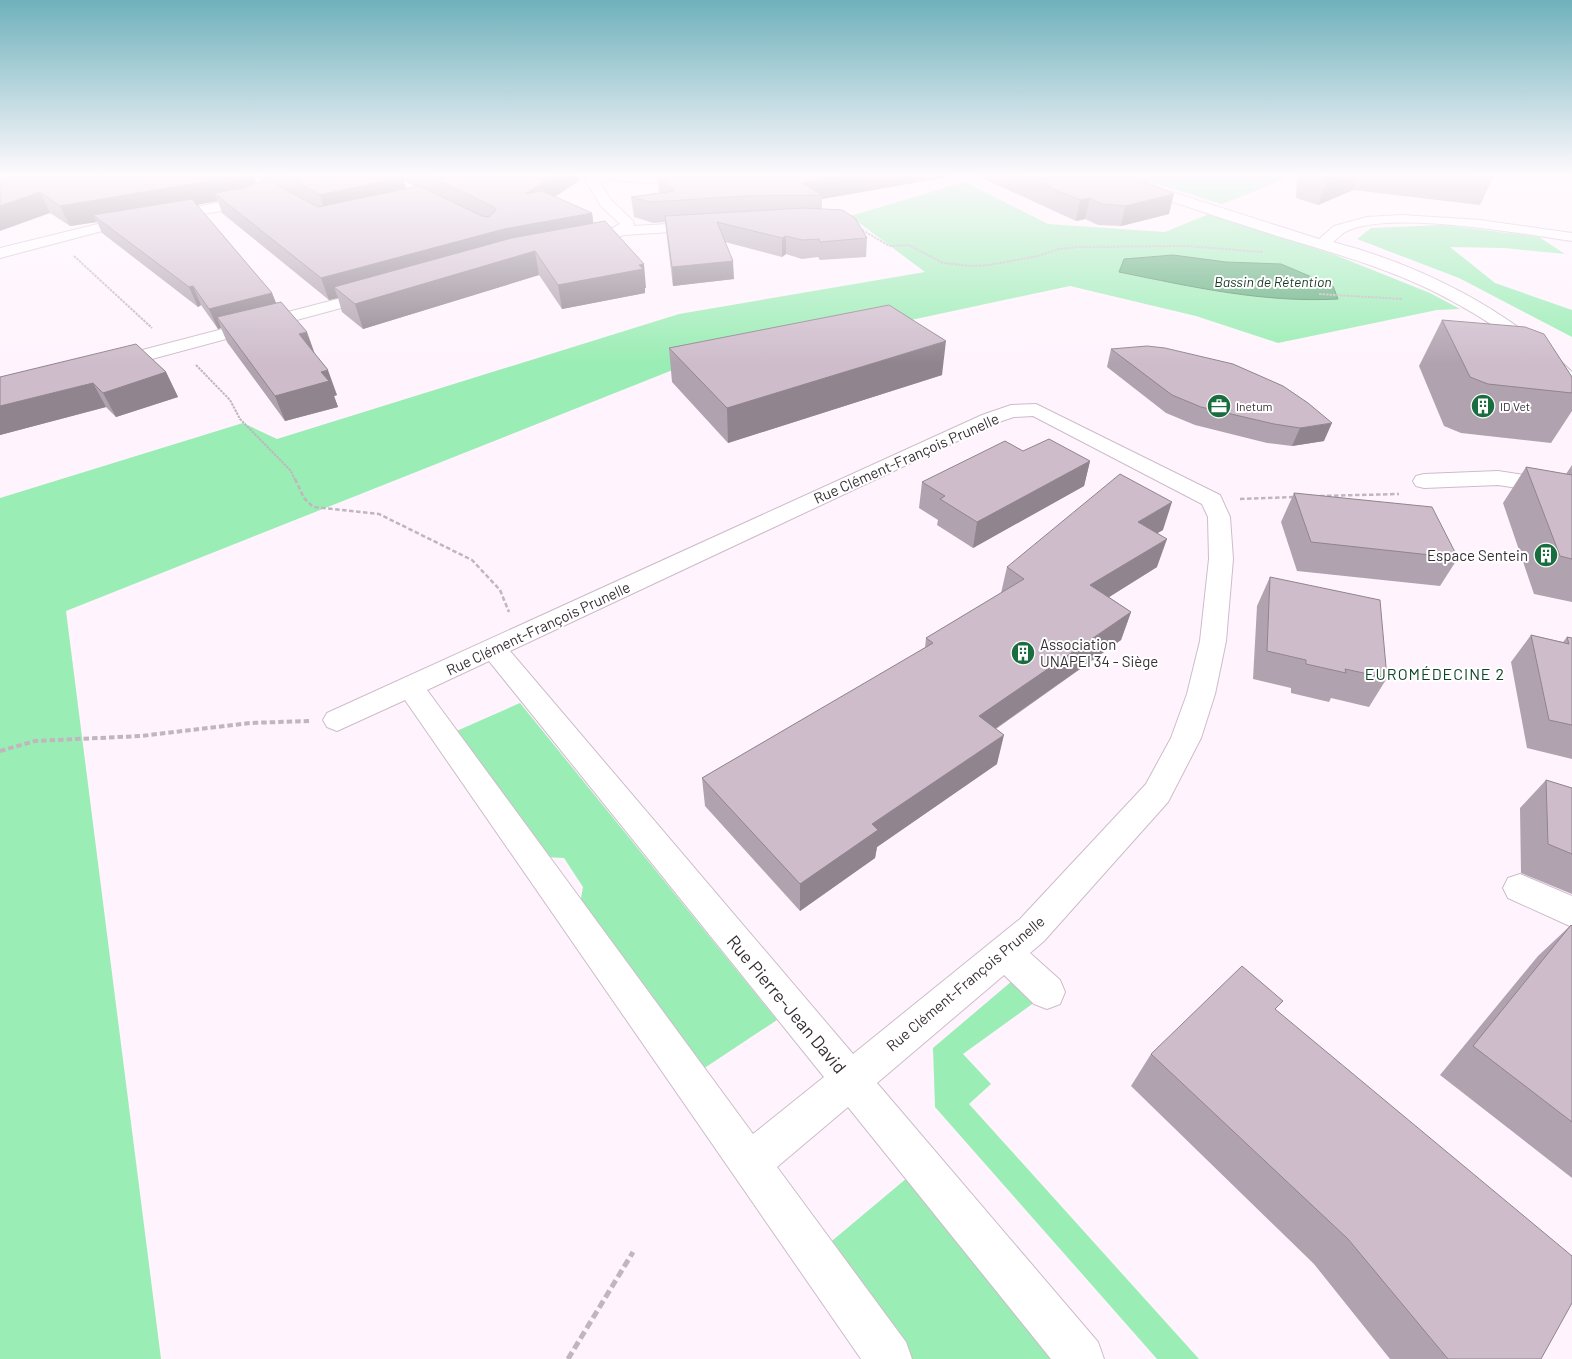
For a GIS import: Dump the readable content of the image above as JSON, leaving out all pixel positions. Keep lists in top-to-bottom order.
{
  "streets": {
    "street": ["Rue Clément-François Prunelle", "Rue Pierre-Jean David"]
  },
  "crossings": [
    ["Rue Clément-François Prunelle", "Rue Pierre-Jean David"]
  ],
  "districts": ["EUROMÉDECINE 2"],
  "water": ["Bassin de Rétention"],
  "places": {
    "office": ["Inetum"],
    "building": ["ID Vet", "Espace Sentein", "Association UNAPEI 34 - Siège"]
  }
}
